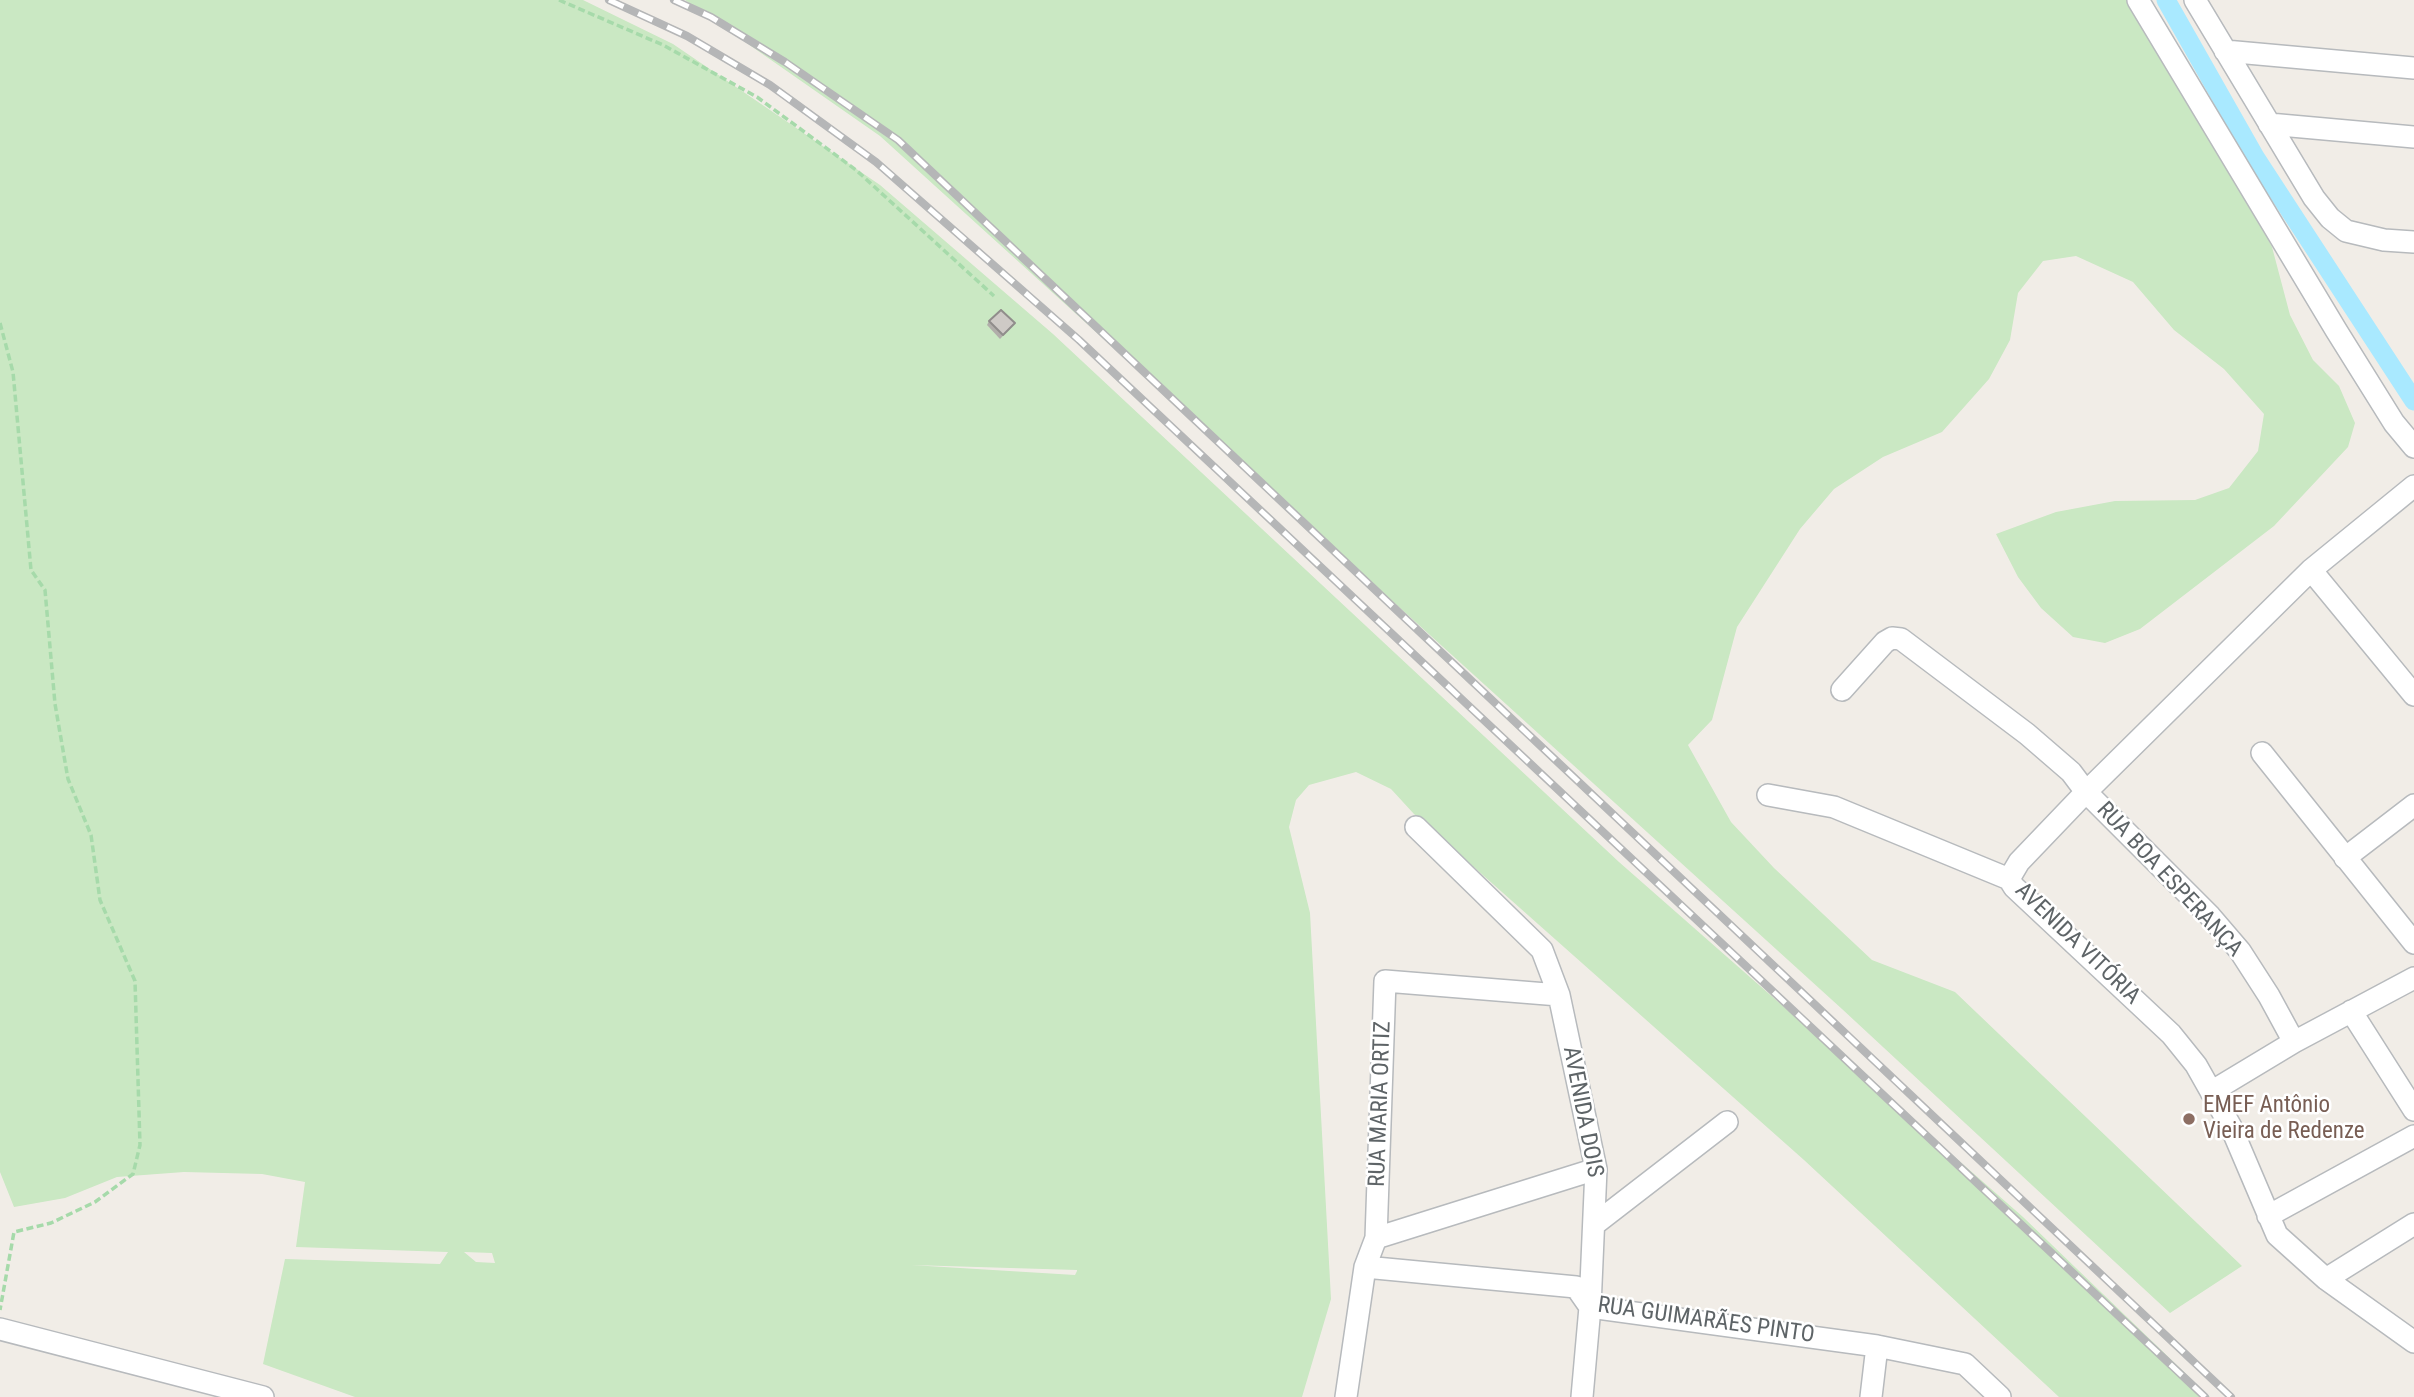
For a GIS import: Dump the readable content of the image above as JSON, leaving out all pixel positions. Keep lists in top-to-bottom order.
{
  "streets": {
    "street": [
      "RUA BOA ESPERANÇA",
      "AVENIDA VITÓRIA",
      "RUA MARIA ORTIZ",
      "AVENIDA DOIS",
      "RUA GUIMARÃES PINTO"
    ]
  },
  "crossings": [
    ["RUA BOA ESPERANÇA", "AVENIDA VITÓRIA"],
    ["RUA MARIA ORTIZ", "AVENIDA DOIS"],
    ["RUA MARIA ORTIZ", "RUA GUIMARÃES PINTO"],
    ["AVENIDA DOIS", "RUA GUIMARÃES PINTO"]
  ],
  "places": ["EMEF Antônio Vieira de Redenze"]
}
